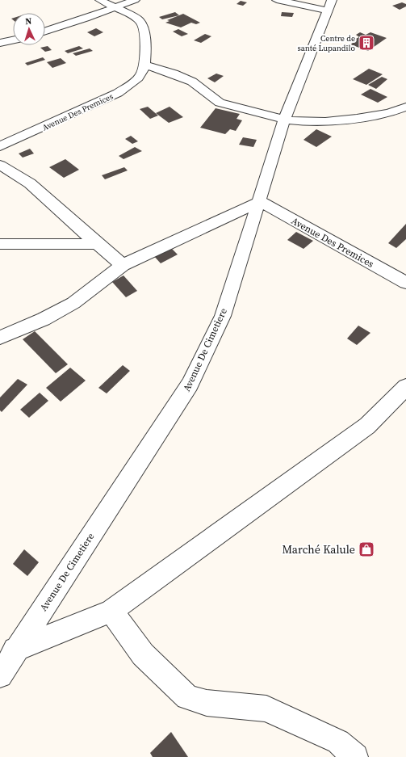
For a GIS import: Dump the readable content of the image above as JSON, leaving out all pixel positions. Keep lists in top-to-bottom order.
{
  "streets": {
    "street": ["Avenue Des Premices", "Avenue De Cimetiere"]
  },
  "crossings": [
    ["Avenue Des Premices", "Avenue De Cimetiere"]
  ],
  "places": {
    "building": ["Centre de santé Lupandilo"],
    "shop": ["Marché Kalule"]
  },
  "north": "top"
}
